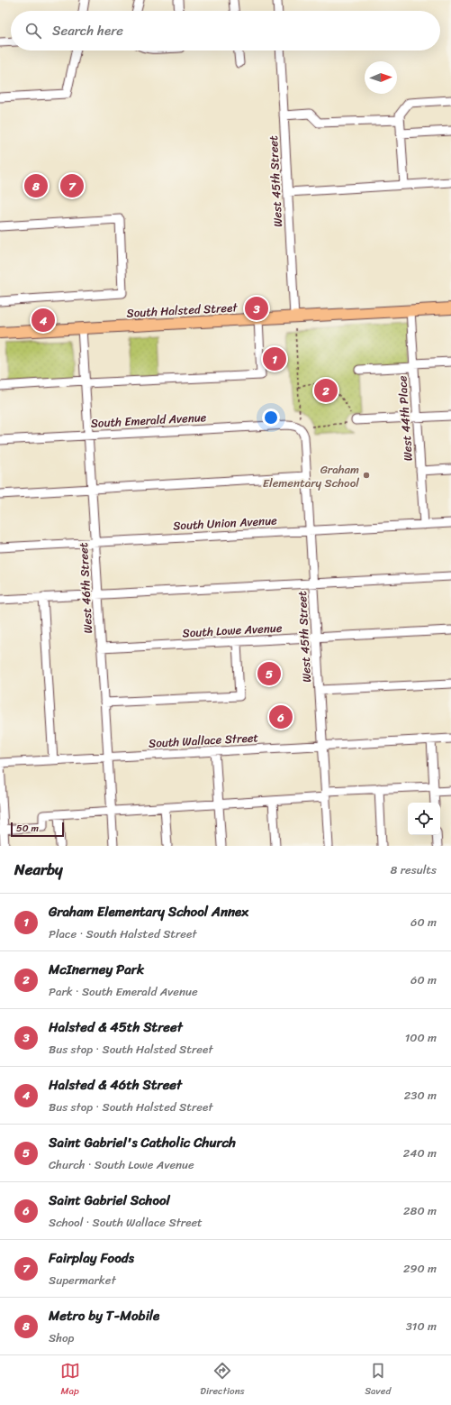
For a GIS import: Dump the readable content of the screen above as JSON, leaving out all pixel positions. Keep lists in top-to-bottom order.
{
  "streets": {
    "main road": ["South Halsted Street"],
    "street": [
      "West 45th Street",
      "West 44th Place",
      "South Emerald Avenue",
      "South Union Avenue",
      "West 46th Street",
      "South Lowe Avenue",
      "South Wallace Street"
    ]
  },
  "crossings": [
    ["West 45th Street", "South Halsted Street"],
    ["West 45th Street", "South Emerald Avenue"],
    ["West 45th Street", "South Union Avenue"],
    ["West 45th Street", "South Lowe Avenue"],
    ["West 45th Street", "South Wallace Street"],
    ["South Halsted Street", "West 44th Place"],
    ["South Halsted Street", "West 46th Street"],
    ["West 44th Place", "South Union Avenue"],
    ["South Emerald Avenue", "West 46th Street"],
    ["South Union Avenue", "West 46th Street"],
    ["West 46th Street", "South Lowe Avenue"],
    ["West 46th Street", "South Wallace Street"]
  ],
  "places": ["Graham Elementary School"],
  "scale_bar": "50 m",
  "north": "right",
  "page": {
    "search": "Search here",
    "pins": [
      "7",
      "8",
      "3",
      "4",
      "1",
      "2",
      "5",
      "6"
    ],
    "scale": "50 m",
    "heading": ["Nearby", "8 results"],
    "list": [
      {
        "mark": "1",
        "name": "Graham Elementary School Annex",
        "note": "Place · South Halsted Street",
        "value": "60 m"
      },
      {
        "mark": "2",
        "name": "McInerney Park",
        "note": "Park · South Emerald Avenue",
        "value": "60 m"
      },
      {
        "mark": "3",
        "name": "Halsted & 45th Street",
        "note": "Bus stop · South Halsted Street",
        "value": "100 m"
      },
      {
        "mark": "4",
        "name": "Halsted & 46th Street",
        "note": "Bus stop · South Halsted Street",
        "value": "230 m"
      },
      {
        "mark": "5",
        "name": "Saint Gabriel's Catholic Church",
        "note": "Church · South Lowe Avenue",
        "value": "240 m"
      },
      {
        "mark": "6",
        "name": "Saint Gabriel School",
        "note": "School · South Wallace Street",
        "value": "280 m"
      },
      {
        "mark": "7",
        "name": "Fairplay Foods",
        "note": "Supermarket",
        "value": "290 m"
      },
      {
        "mark": "8",
        "name": "Metro by T-Mobile",
        "note": "Shop",
        "value": "310 m"
      }
    ],
    "nav": ["Map", "Directions", "Saved"]
  }
}
